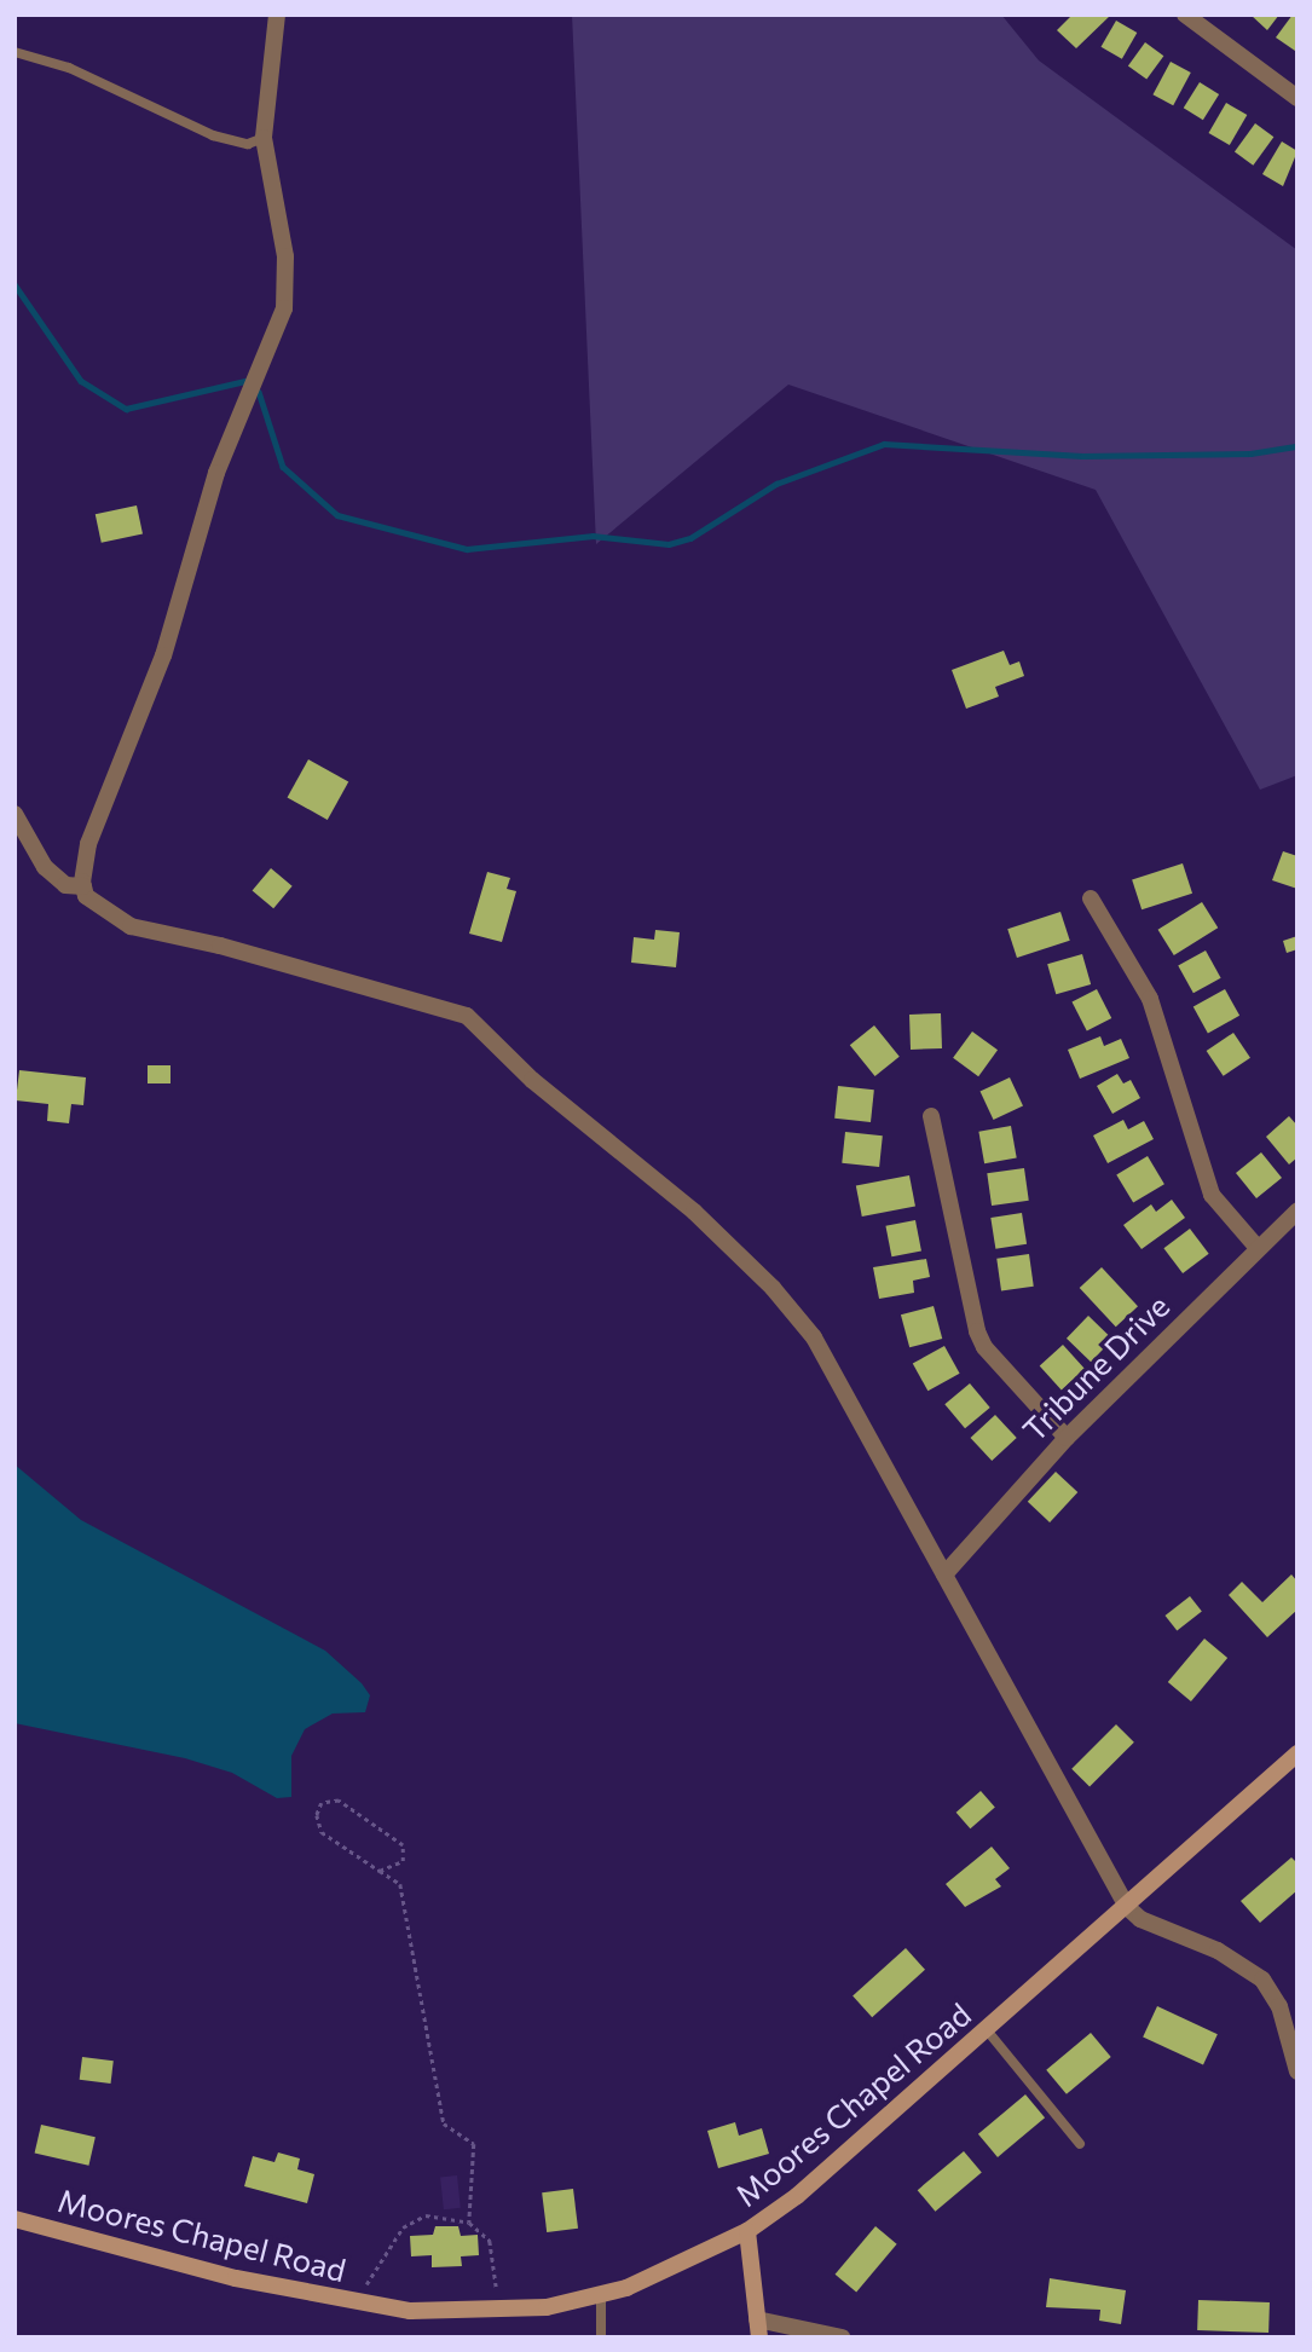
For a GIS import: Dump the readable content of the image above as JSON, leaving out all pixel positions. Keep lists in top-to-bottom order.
{
  "streets": {
    "main road": ["Moores Chapel Road"],
    "street": ["Tribune Drive"]
  }
}
